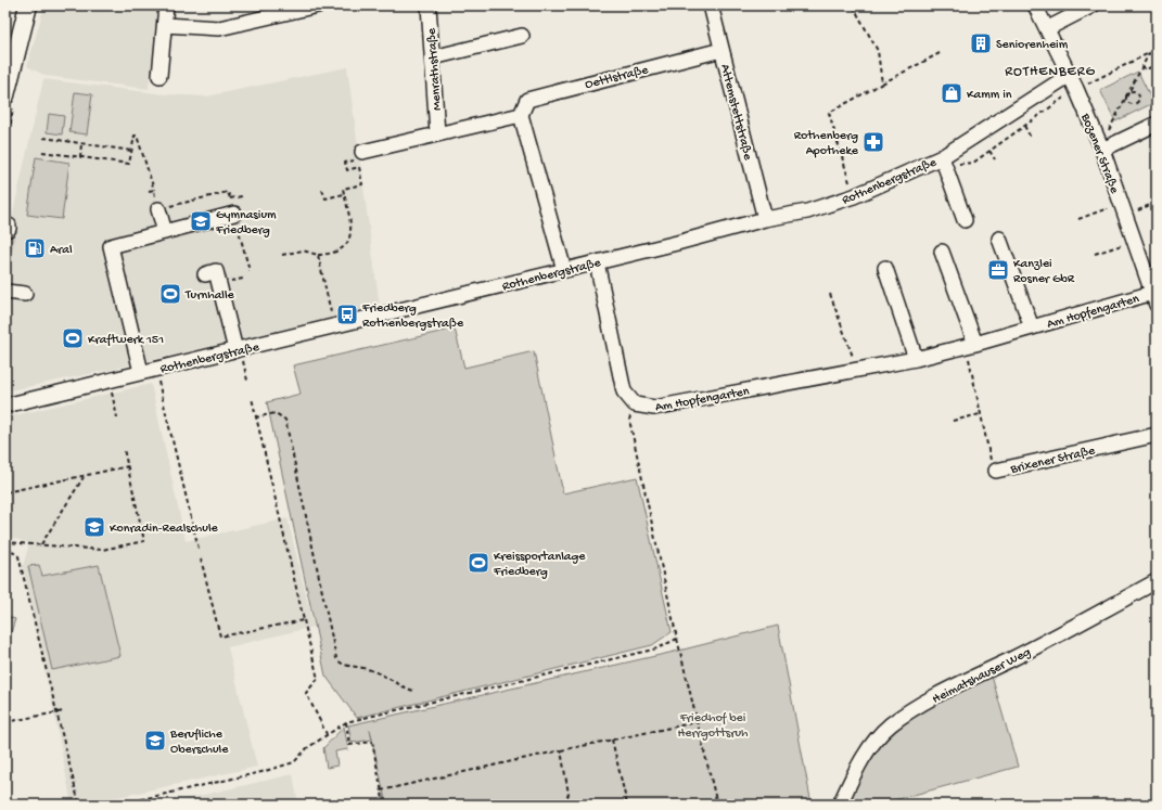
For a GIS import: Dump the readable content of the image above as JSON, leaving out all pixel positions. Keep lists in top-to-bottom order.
{
  "streets": {
    "street": [
      "Menrathstraße",
      "Oettlstraße",
      "Attemstettstraße",
      "Bozener Straße",
      "Rothenbergstraße",
      "Am Hopfengarten",
      "Brixener Straße",
      "Heimatshauser Weg"
    ]
  },
  "crossings": [
    ["Oettlstraße", "Attemstettstraße"],
    ["Attemstettstraße", "Rothenbergstraße"],
    ["Bozener Straße", "Rothenbergstraße"],
    ["Bozener Straße", "Am Hopfengarten"],
    ["Am Hopfengarten", "Brixener Straße"]
  ],
  "districts": ["ROTHENBERG"],
  "parks": ["Friedhof bei Herrgottsruh"],
  "places": {
    "building": ["Seniorenheim"],
    "shop": ["Kamm in"],
    "pharmacy": ["Rothenberg Apotheke"],
    "school or university": ["Gymnasium Friedberg", "Konradin-Realschule", "Berufliche Oberschule"],
    "fuel station": ["Aral"],
    "office": ["Kanzlei Rosner GbR"],
    "sports": ["Turnhalle", "Kraftwerk 151", "Kreissportanlage Friedberg"],
    "bus stop": ["Friedberg Rothenbergstraße"]
  }
}
